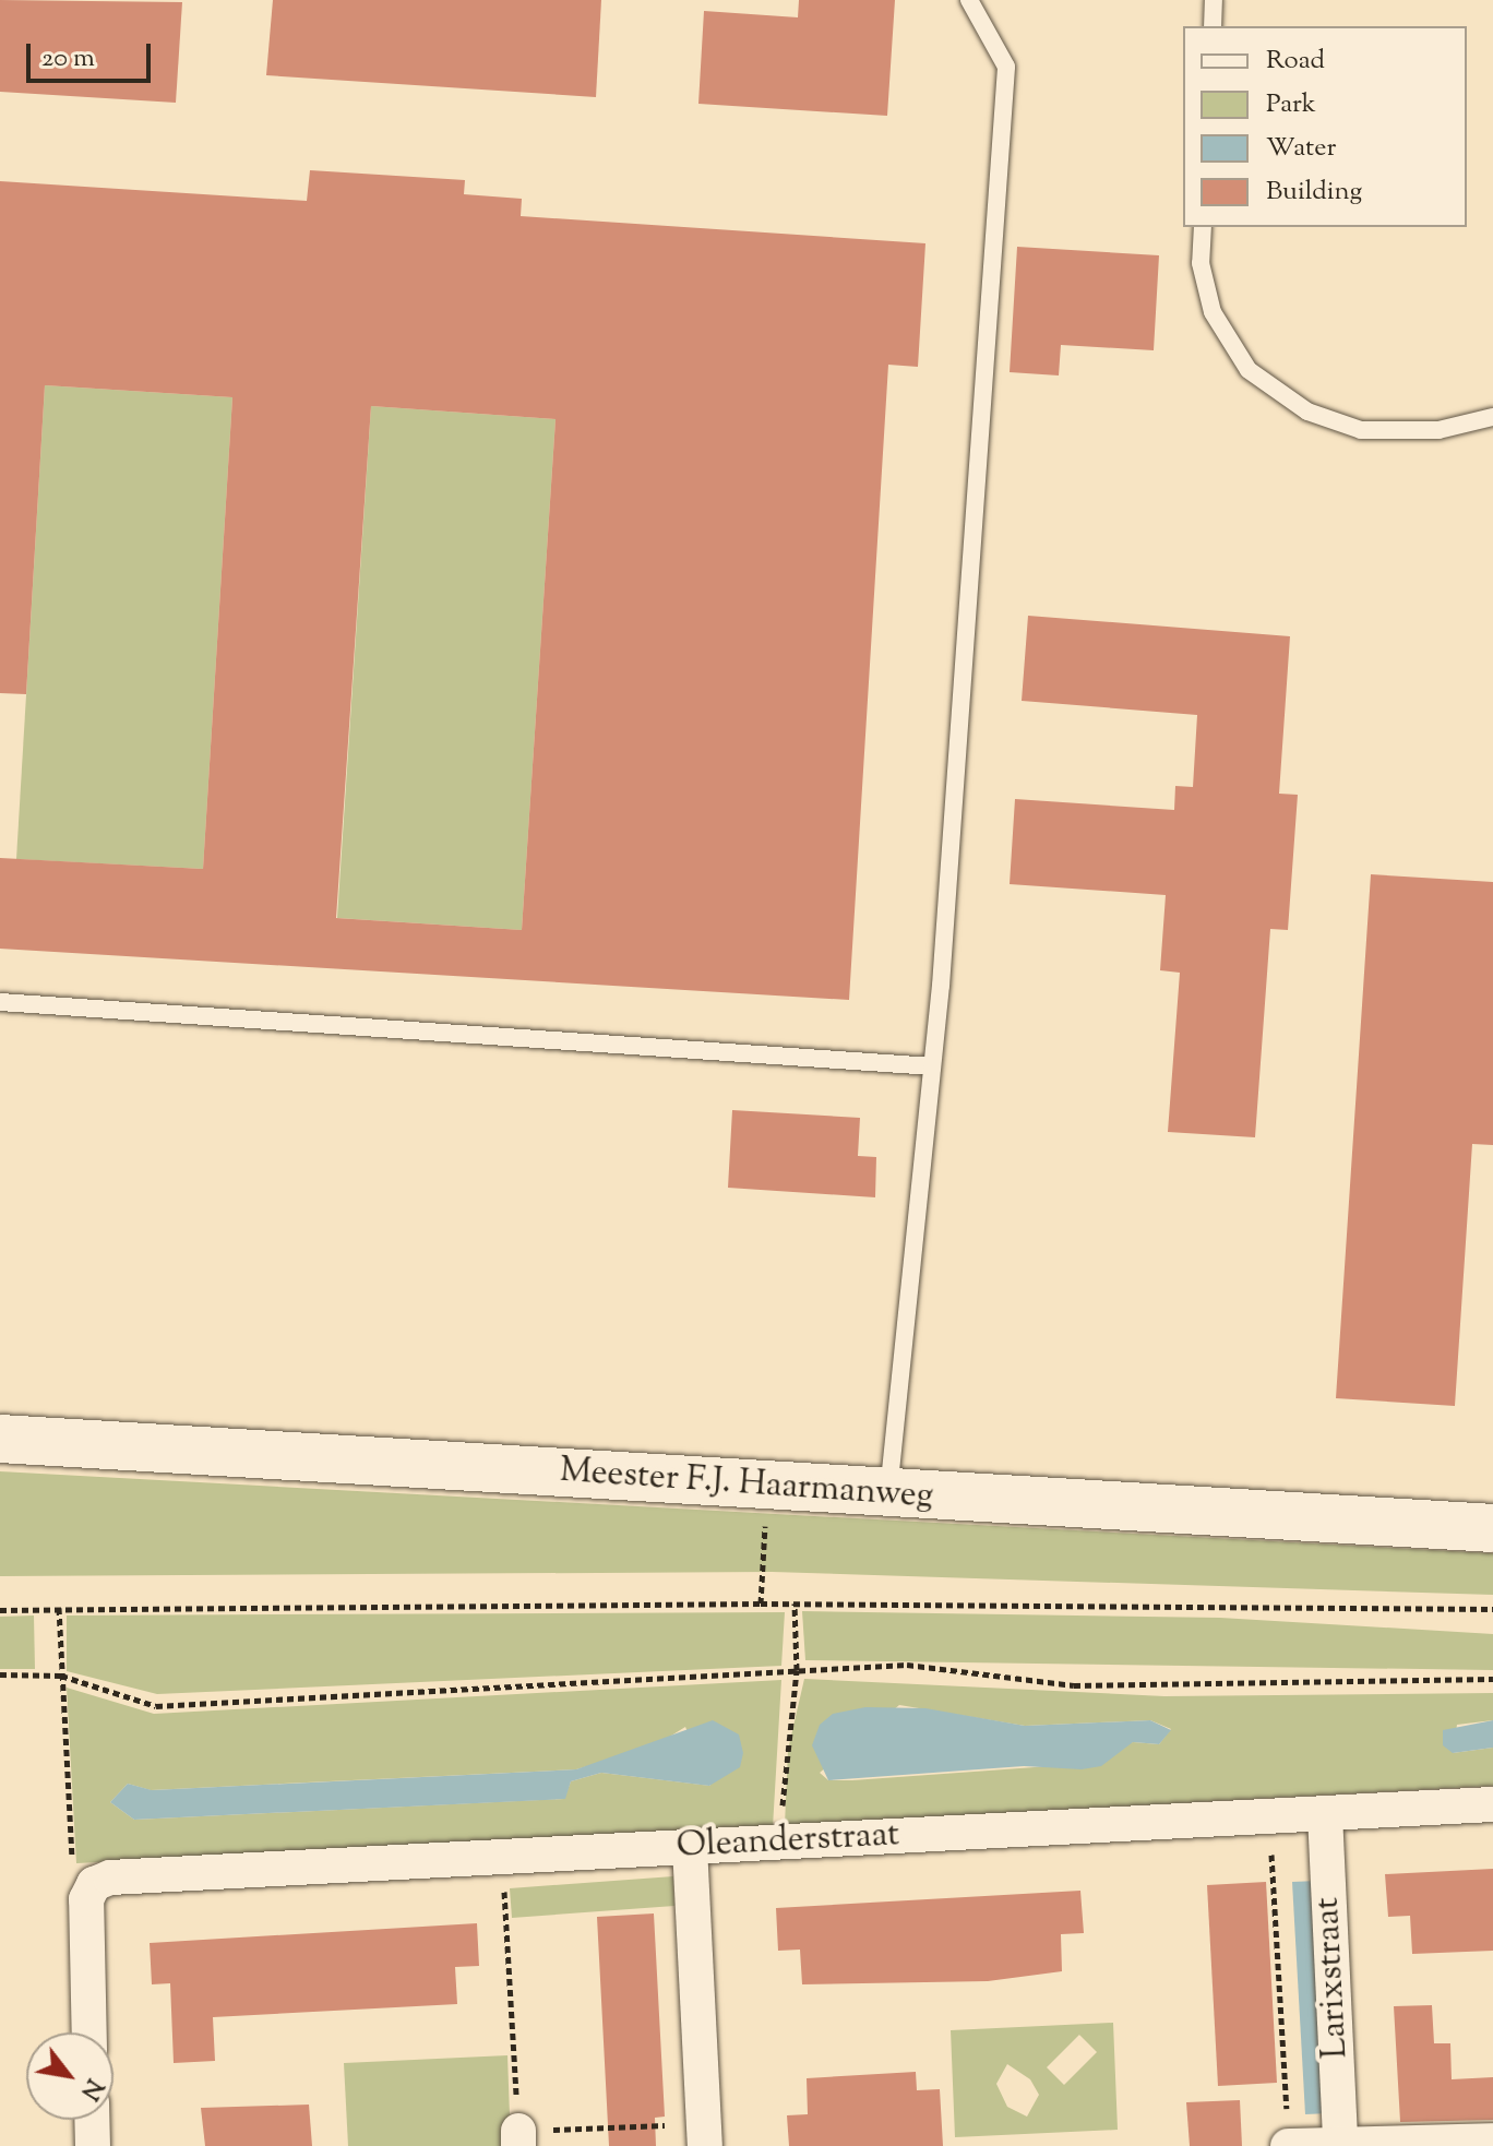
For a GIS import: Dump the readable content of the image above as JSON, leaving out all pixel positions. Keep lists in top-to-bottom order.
{
  "streets": {
    "main road": ["Meester F.J. Haarmanweg"],
    "street": ["Oleanderstraat", "Larixstraat"]
  },
  "crossings": [
    ["Oleanderstraat", "Larixstraat"]
  ],
  "legend": [
    "Road",
    "Park",
    "Water",
    "Building"
  ],
  "scale_bar": "20 m",
  "north": "bottom right"
}
